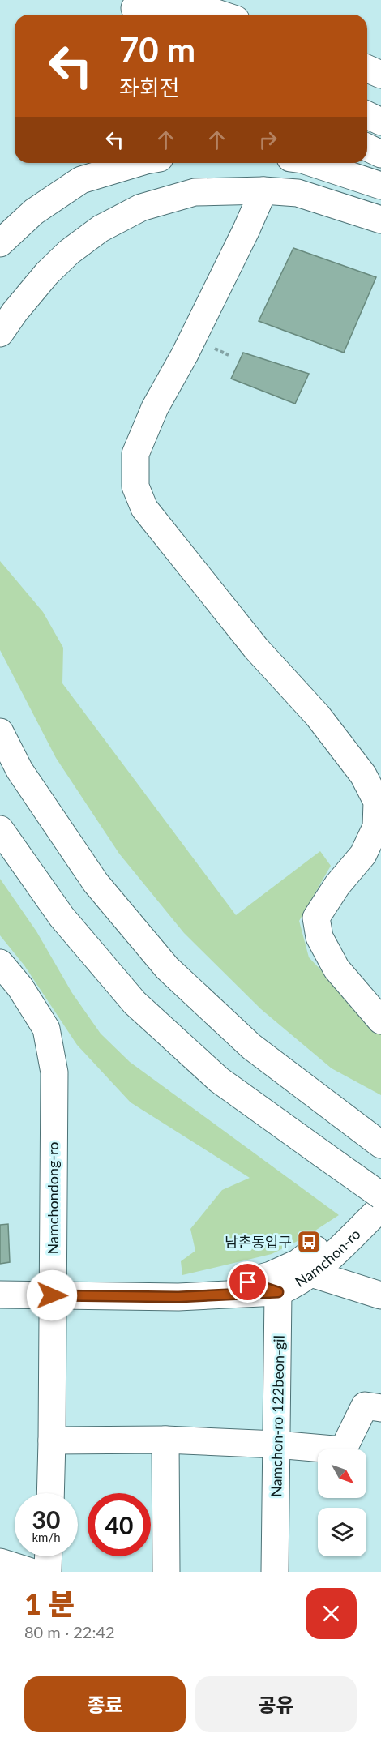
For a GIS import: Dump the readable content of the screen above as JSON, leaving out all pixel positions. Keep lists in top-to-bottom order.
{
  "streets": {
    "main road": ["Namchondong-ro", "Namchon-ro", "Namchon-ro 122beon-gil"]
  },
  "crossings": [
    ["Namchondong-ro", "Namchon-ro"],
    ["Namchon-ro", "Namchon-ro 122beon-gil"]
  ],
  "places": {
    "bus stop": ["남촌동입구"]
  },
  "north": "bottom right",
  "page": {
    "turn": ["70 m", "좌회전"],
    "speed": "30 km/h",
    "limit": "40",
    "heading": ["1 분", "80 m · 22:42"],
    "buttons": ["종료", "공유"]
  }
}
